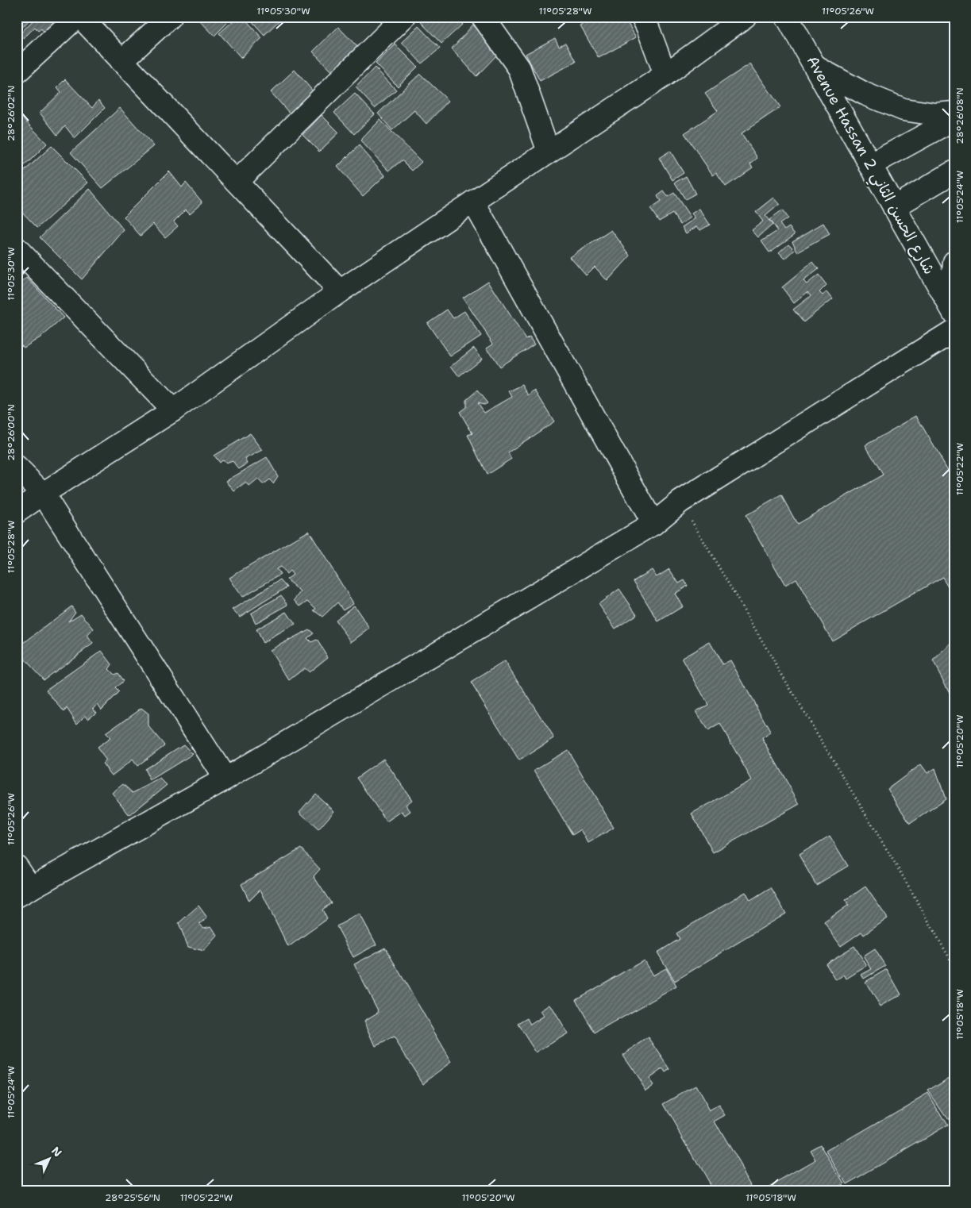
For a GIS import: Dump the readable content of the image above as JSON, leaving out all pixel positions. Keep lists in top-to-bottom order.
{
  "streets": {
    "street": ["Avenue Hassan 2 شارع الحسن الثاني"]
  },
  "north": "top right",
  "coordinates": [
    "11°05'30\"W",
    "11°05'28\"W",
    "11°05'26\"W",
    "28°26'02\"N",
    "28°26'08\"N",
    "11°05'24\"W",
    "28°26'00\"N",
    "11°05'22\"W",
    "11°05'20\"W",
    "11°05'18\"W",
    "28°25'56\"N"
  ]
}
